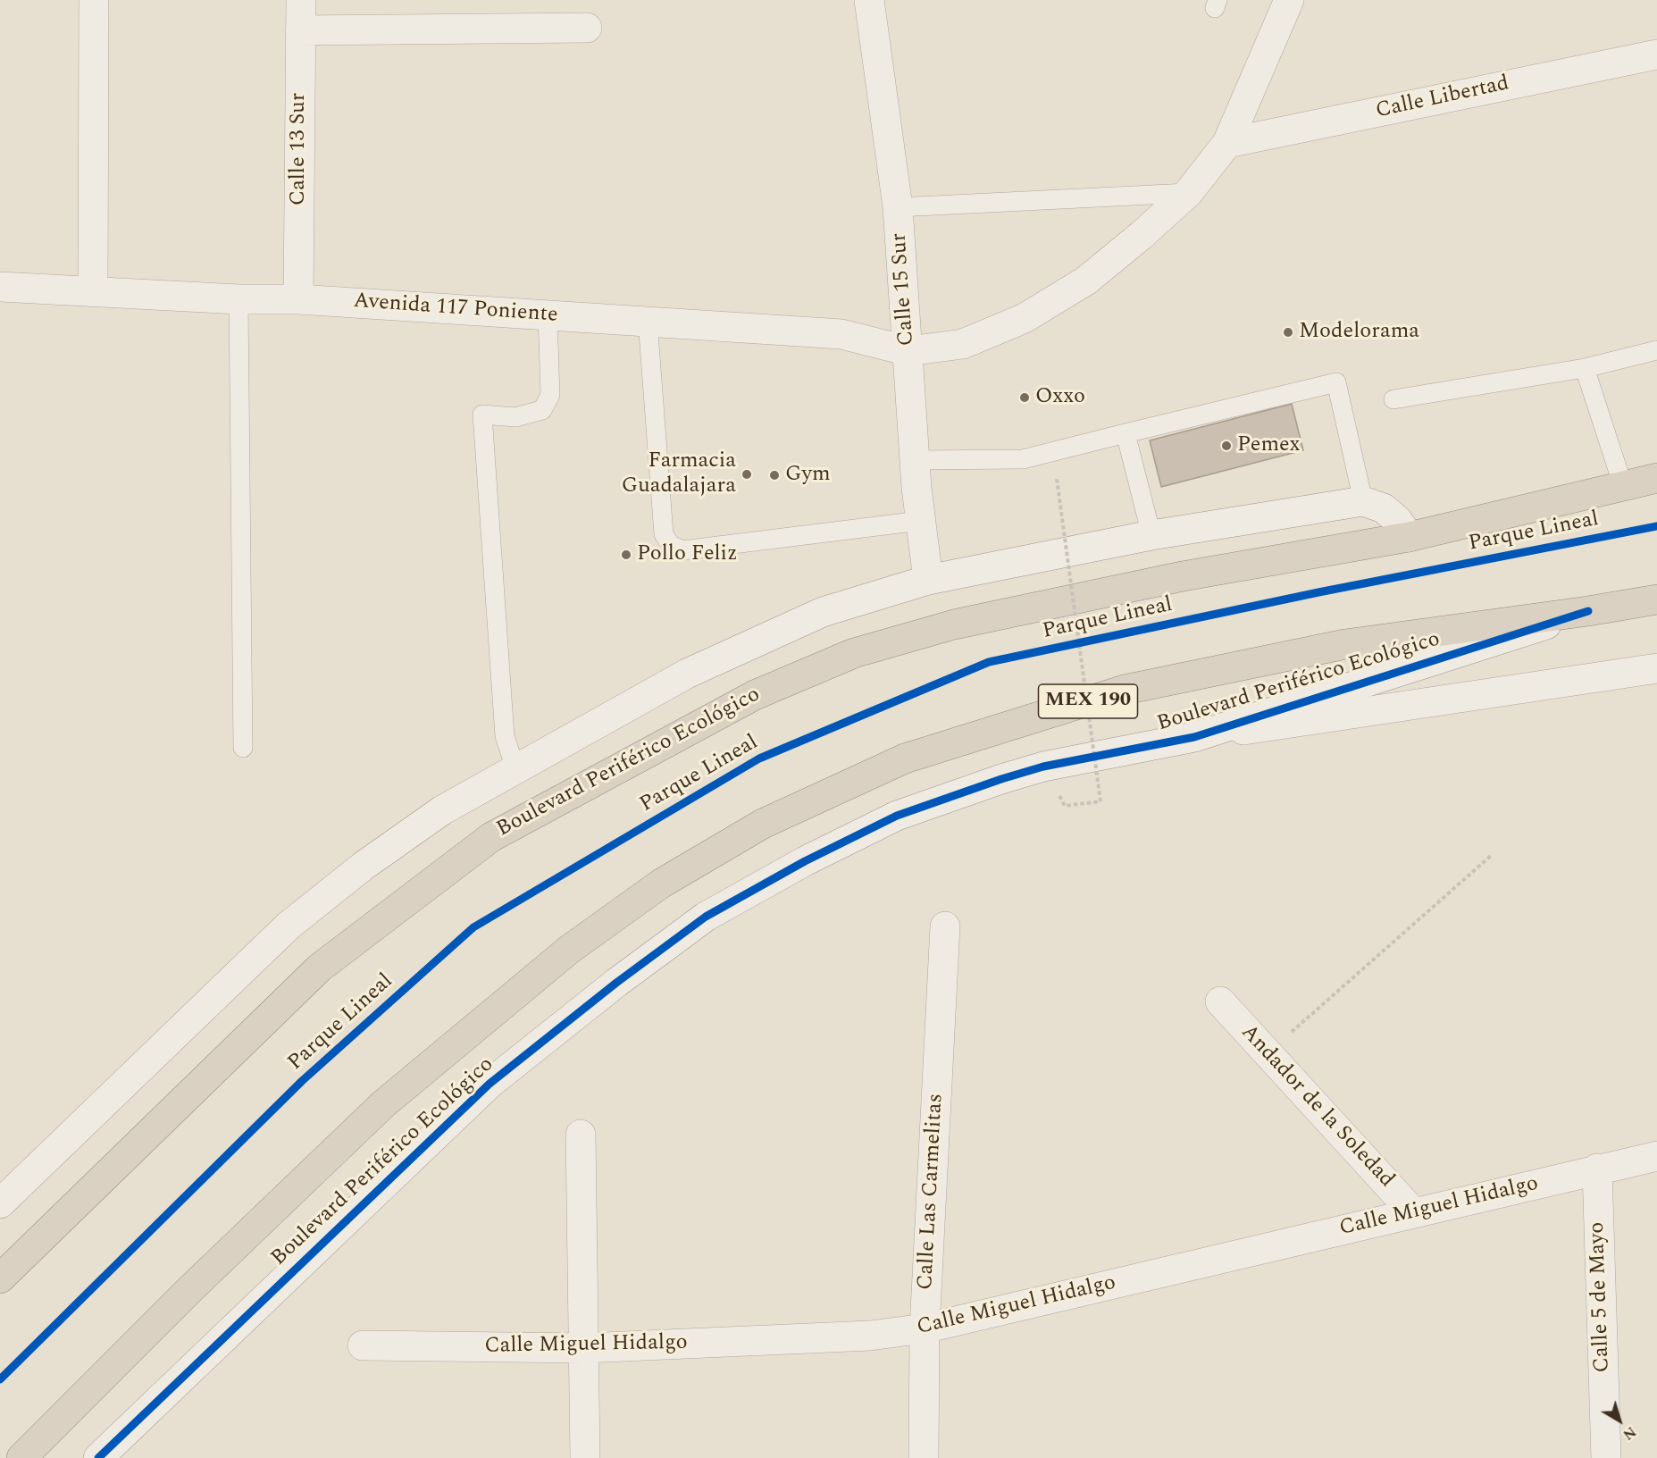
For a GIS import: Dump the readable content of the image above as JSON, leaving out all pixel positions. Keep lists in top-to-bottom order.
{
  "streets": {
    "highway": ["Boulevard Periférico Ecológico", "MEX 190"],
    "street": [
      "Calle Libertad",
      "Calle 13 Sur",
      "Calle 15 Sur",
      "Avenida 117 Poniente",
      "Andador de la Soledad",
      "Calle Las Carmelitas",
      "Calle Miguel Hidalgo",
      "Calle 5 de Mayo"
    ],
    "cycle path": ["Parque Lineal"]
  },
  "crossings": [
    ["Calle 13 Sur", "Avenida 117 Poniente"],
    ["Calle 15 Sur", "Avenida 117 Poniente"],
    ["Andador de la Soledad", "Calle Miguel Hidalgo"],
    ["Calle Las Carmelitas", "Calle Miguel Hidalgo"],
    ["Calle Miguel Hidalgo", "Calle 5 de Mayo"]
  ],
  "places": [
    "Modelorama",
    "Oxxo",
    "Pemex",
    "Farmacia Guadalajara",
    "Gym",
    "Pollo Feliz"
  ],
  "north": "bottom right"
}
